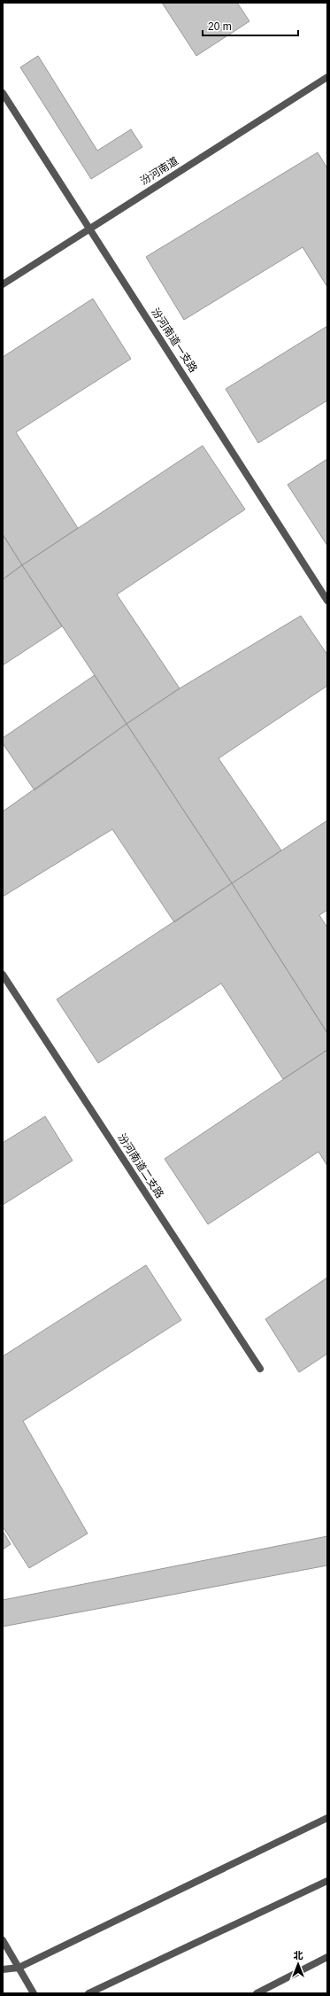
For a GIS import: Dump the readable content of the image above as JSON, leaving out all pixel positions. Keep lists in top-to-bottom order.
{
  "streets": {
    "street": ["汾河南道", "汾河南道一支路", "汾河南道二支路"]
  },
  "crossings": [
    ["汾河南道", "汾河南道一支路"]
  ],
  "scale_bar": "20 m",
  "north": "top"
}
